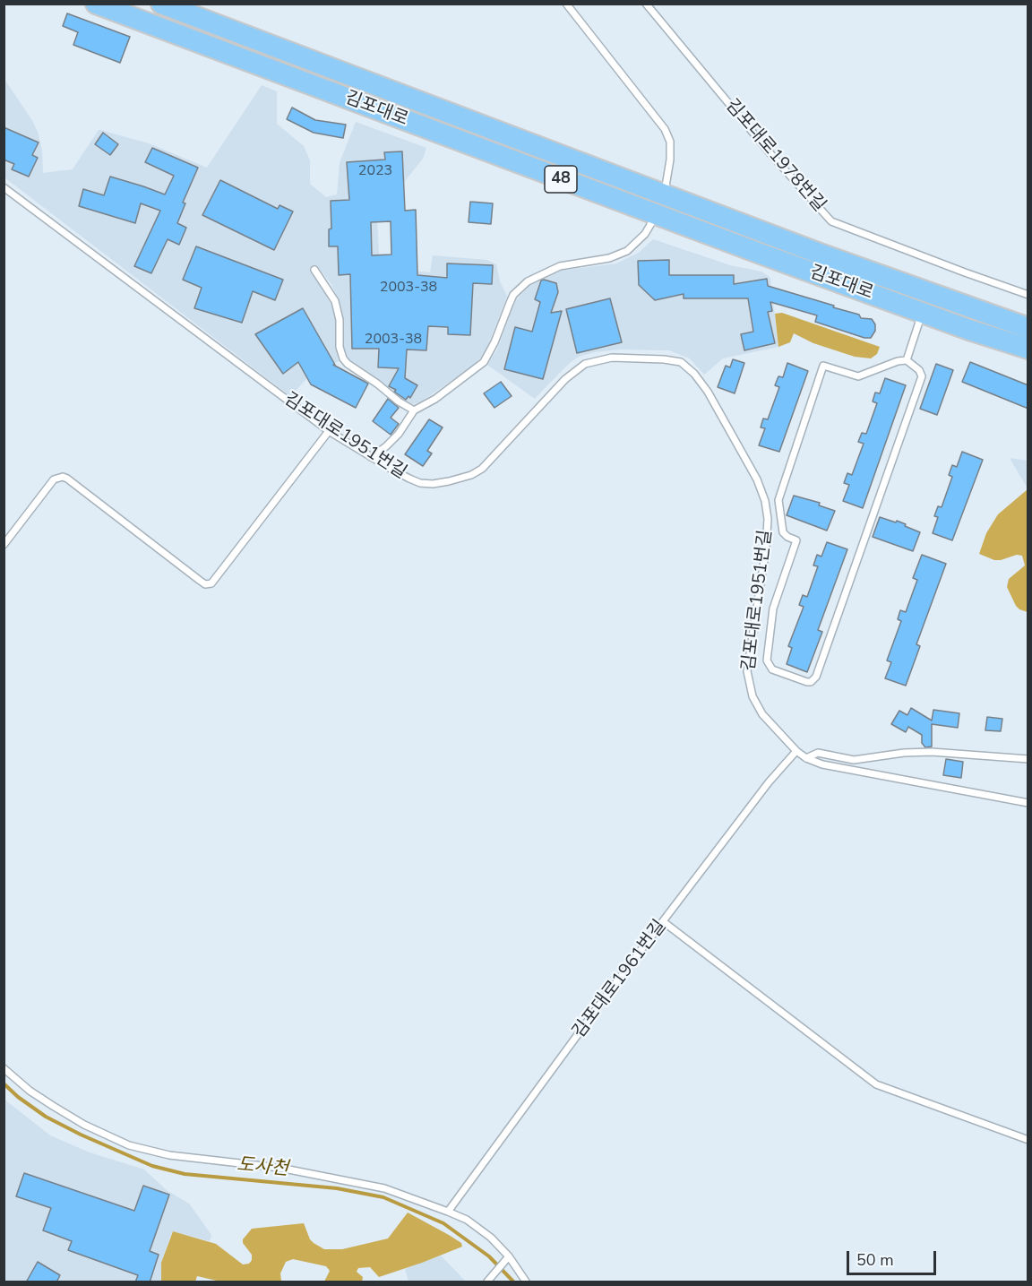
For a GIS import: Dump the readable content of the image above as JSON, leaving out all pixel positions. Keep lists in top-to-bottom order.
{
  "streets": {
    "main road": ["김포대로", "48"],
    "lane": ["김포대로1978번길", "김포대로1951번길", "김포대로1961번길"]
  },
  "crossings": [
    ["김포대로1951번길", "김포대로1961번길"]
  ],
  "water": ["도사천"],
  "house_numbers": ["2023", "2003-38", "2003-38"],
  "scale_bar": "50 m"
}
